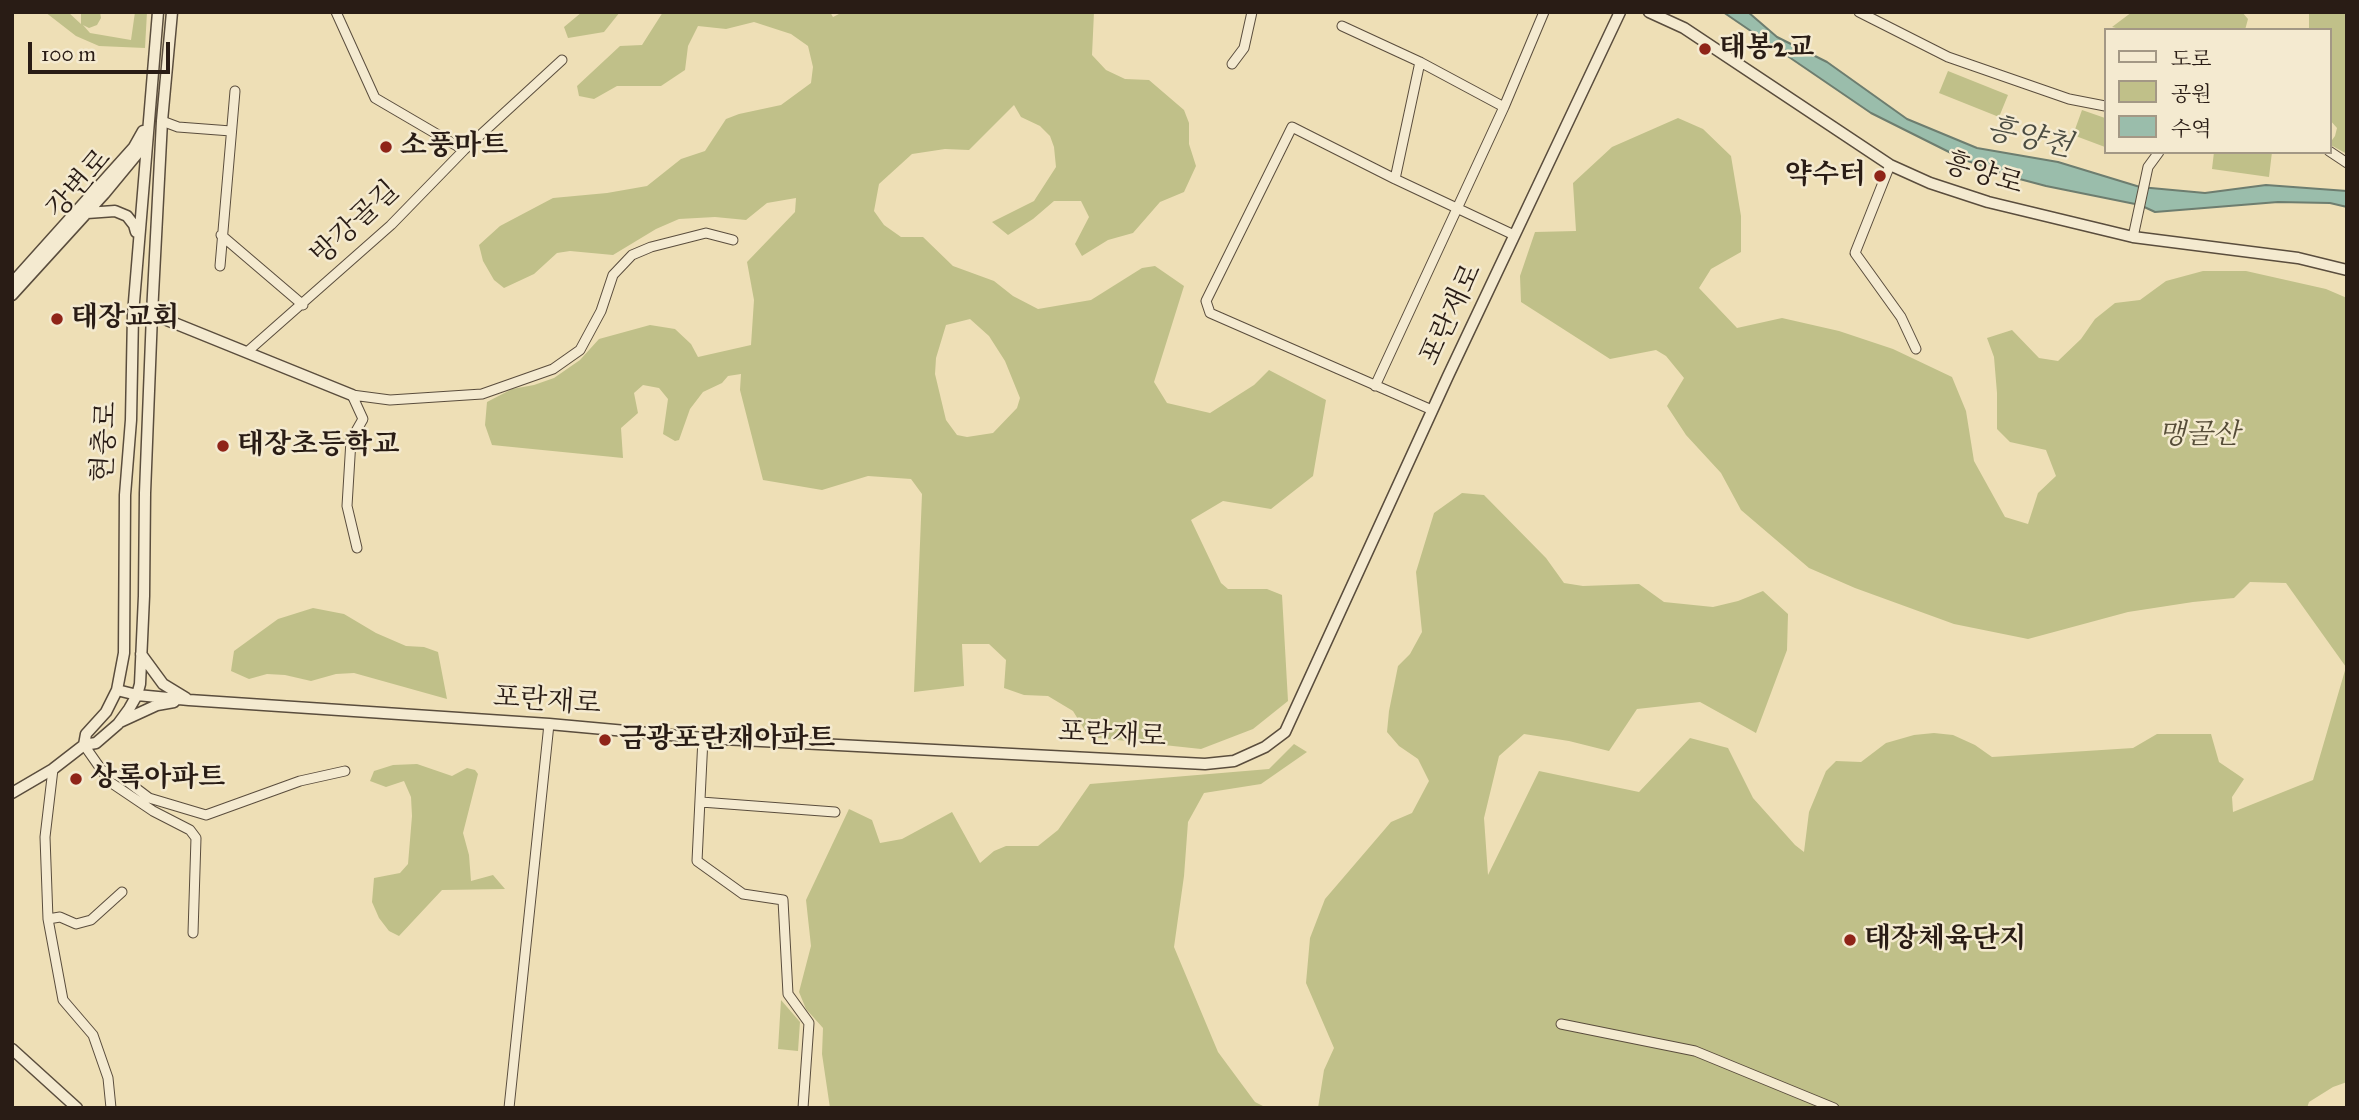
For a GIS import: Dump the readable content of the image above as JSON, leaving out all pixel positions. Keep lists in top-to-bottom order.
{
  "streets": {
    "street": [
      "흥양로",
      "강변로",
      "방강골길",
      "포란재로",
      "현충로"
    ]
  },
  "crossings": [
    ["강변로", "현충로"],
    ["포란재로", "현충로"]
  ],
  "water": ["흥양천"],
  "parks": ["맹골산"],
  "places": [
    "태봉2교",
    "소풍마트",
    "약수터",
    "태장교회",
    "태장초등학교",
    "금광포란재아파트",
    "상록아파트",
    "태장체육단지"
  ],
  "legend": ["도로", "공원", "수역"],
  "scale_bar": "100 m"
}
